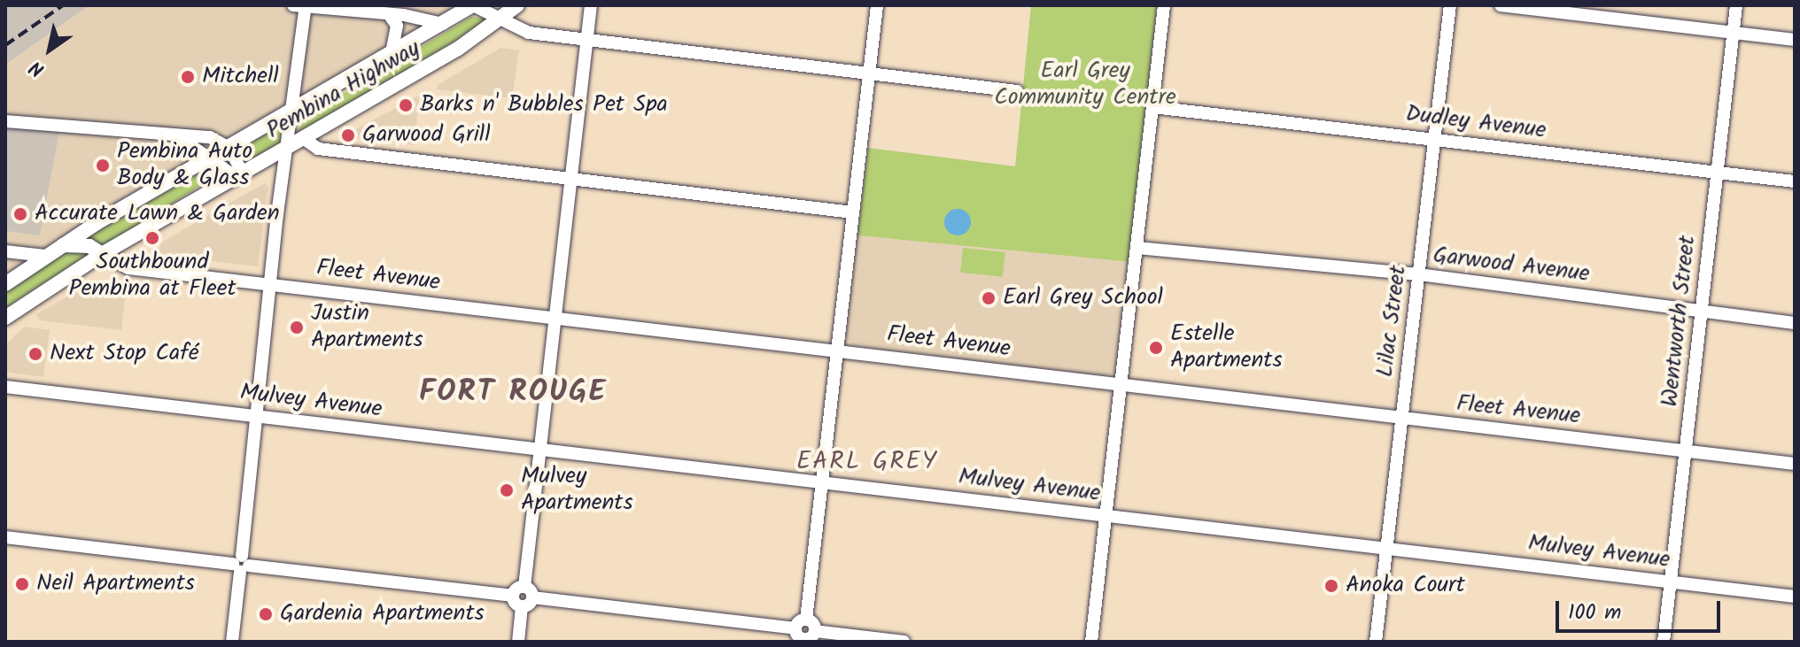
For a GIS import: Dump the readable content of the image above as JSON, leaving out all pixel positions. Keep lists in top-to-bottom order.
{
  "streets": {
    "main road": ["Pembina Highway"],
    "street": [
      "Dudley Avenue",
      "Garwood Avenue",
      "Fleet Avenue",
      "Lilac Street",
      "Wentworth Street",
      "Mulvey Avenue"
    ]
  },
  "crossings": [
    ["Pembina Highway", "Fleet Avenue"],
    ["Dudley Avenue", "Lilac Street"],
    ["Dudley Avenue", "Wentworth Street"],
    ["Garwood Avenue", "Lilac Street"],
    ["Garwood Avenue", "Wentworth Street"],
    ["Fleet Avenue", "Lilac Street"],
    ["Fleet Avenue", "Wentworth Street"],
    ["Lilac Street", "Mulvey Avenue"],
    ["Wentworth Street", "Mulvey Avenue"]
  ],
  "districts": ["FORT ROUGE", "EARL GREY"],
  "parks": ["Earl Grey Community Centre"],
  "places": [
    "Mitchell",
    "Barks n' Bubbles Pet Spa",
    "Garwood Grill",
    "Pembina Auto Body & Glass",
    "Accurate Lawn & Garden",
    "Southbound Pembina at Fleet",
    "Earl Grey School",
    "Justin Apartments",
    "Estelle Apartments",
    "Next Stop Café",
    "Mulvey Apartments",
    "Neil Apartments",
    "Anoka Court",
    "Gardenia Apartments"
  ],
  "scale_bar": "100 m",
  "north": "bottom left"
}
